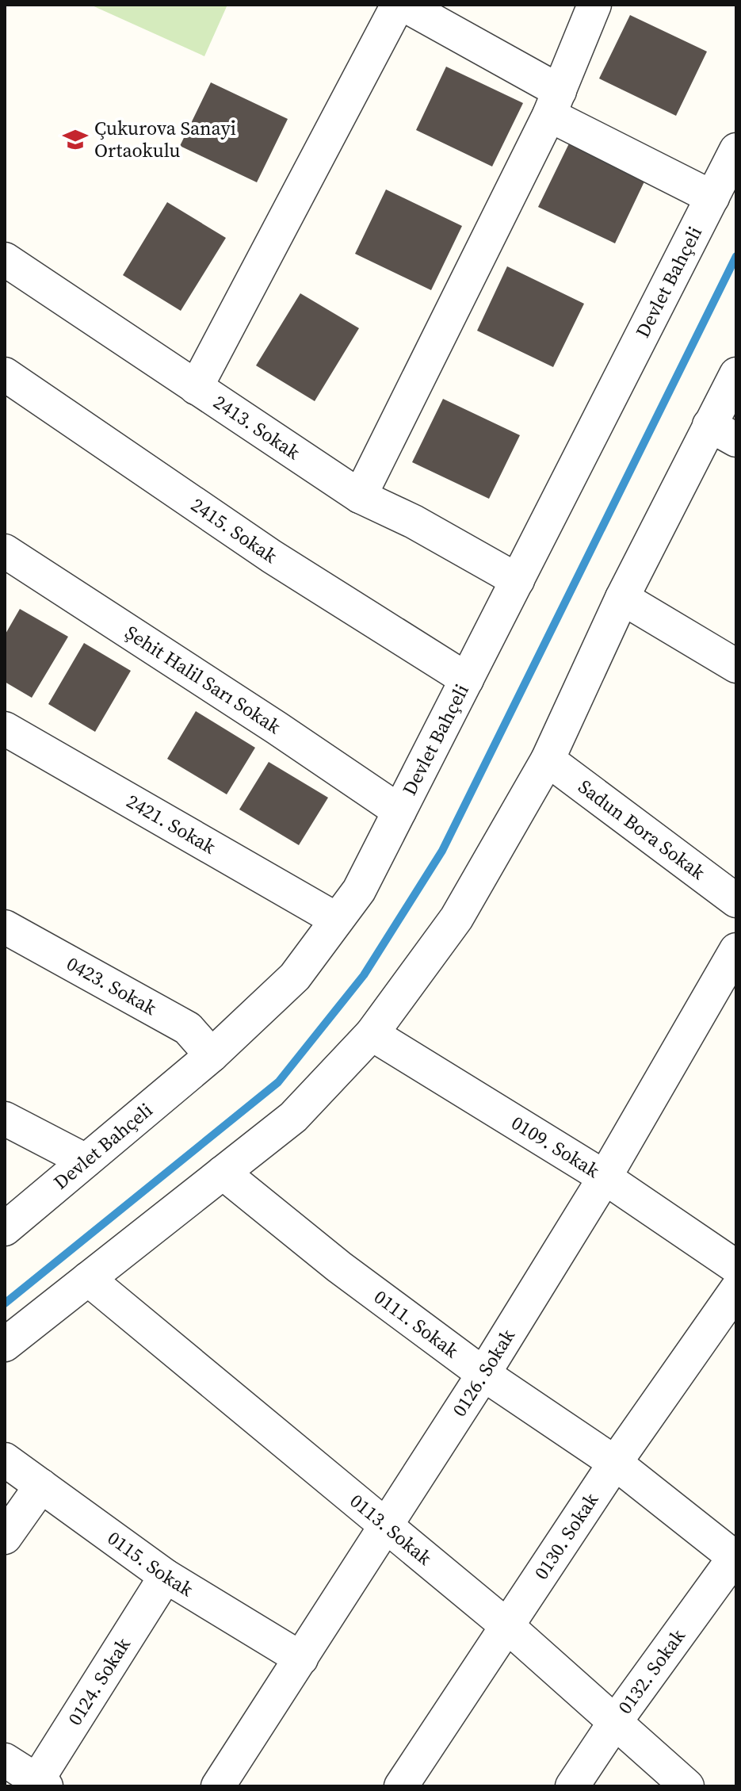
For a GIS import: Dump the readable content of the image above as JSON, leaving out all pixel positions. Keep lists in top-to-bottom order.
{
  "streets": {
    "street": [
      "Devlet Bahçeli",
      "2413. Sokak",
      "2415. Sokak",
      "Şehit Halil Sarı Sokak",
      "2421. Sokak",
      "Sadun Bora Sokak",
      "0423. Sokak",
      "0109. Sokak",
      "0111. Sokak",
      "0126. Sokak",
      "0113. Sokak",
      "0130. Sokak",
      "0115. Sokak",
      "0132. Sokak",
      "0124. Sokak"
    ]
  },
  "crossings": [
    ["Devlet Bahçeli", "2413. Sokak"],
    ["Devlet Bahçeli", "2415. Sokak"],
    ["Devlet Bahçeli", "Şehit Halil Sarı Sokak"],
    ["Devlet Bahçeli", "2421. Sokak"],
    ["Devlet Bahçeli", "0423. Sokak"],
    ["0109. Sokak", "0126. Sokak"],
    ["0111. Sokak", "0126. Sokak"],
    ["0111. Sokak", "0130. Sokak"],
    ["0111. Sokak", "0132. Sokak"],
    ["0126. Sokak", "0113. Sokak"],
    ["0126. Sokak", "0115. Sokak"],
    ["0113. Sokak", "0130. Sokak"],
    ["0113. Sokak", "0132. Sokak"],
    ["0115. Sokak", "0124. Sokak"]
  ],
  "places": {
    "school or university": ["Çukurova Sanayi Ortaokulu"]
  }
}
